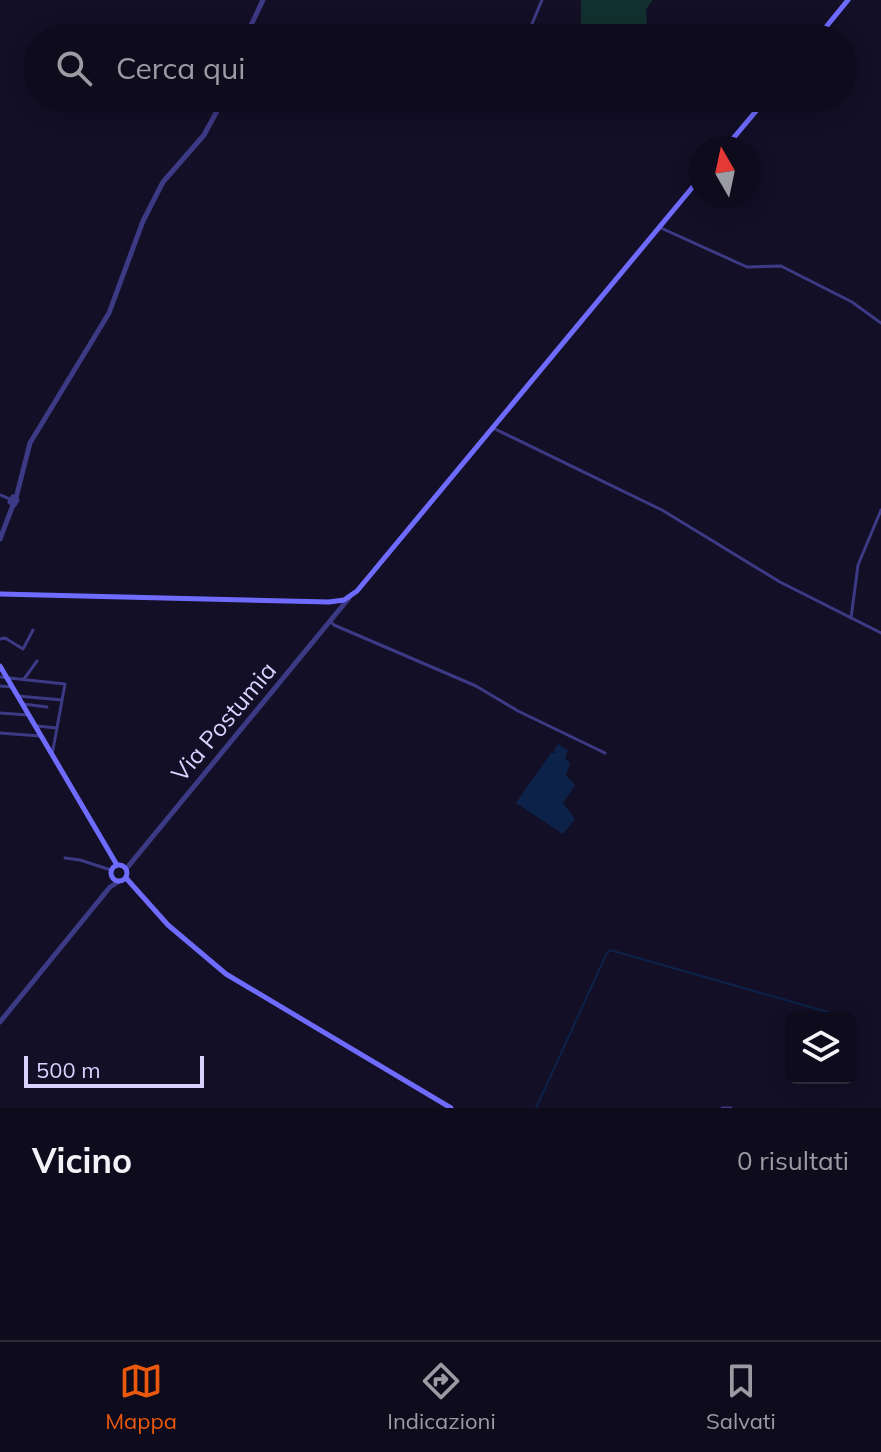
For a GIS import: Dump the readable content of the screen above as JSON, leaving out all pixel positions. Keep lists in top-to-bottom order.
{
  "streets": {
    "street": ["Via Postumia"]
  },
  "scale_bar": "500 m",
  "north": "top",
  "page": {
    "search": "Cerca qui",
    "scale": "500 m",
    "heading": ["Vicino", "0 risultati"],
    "nav": ["Mappa", "Indicazioni", "Salvati"]
  }
}
